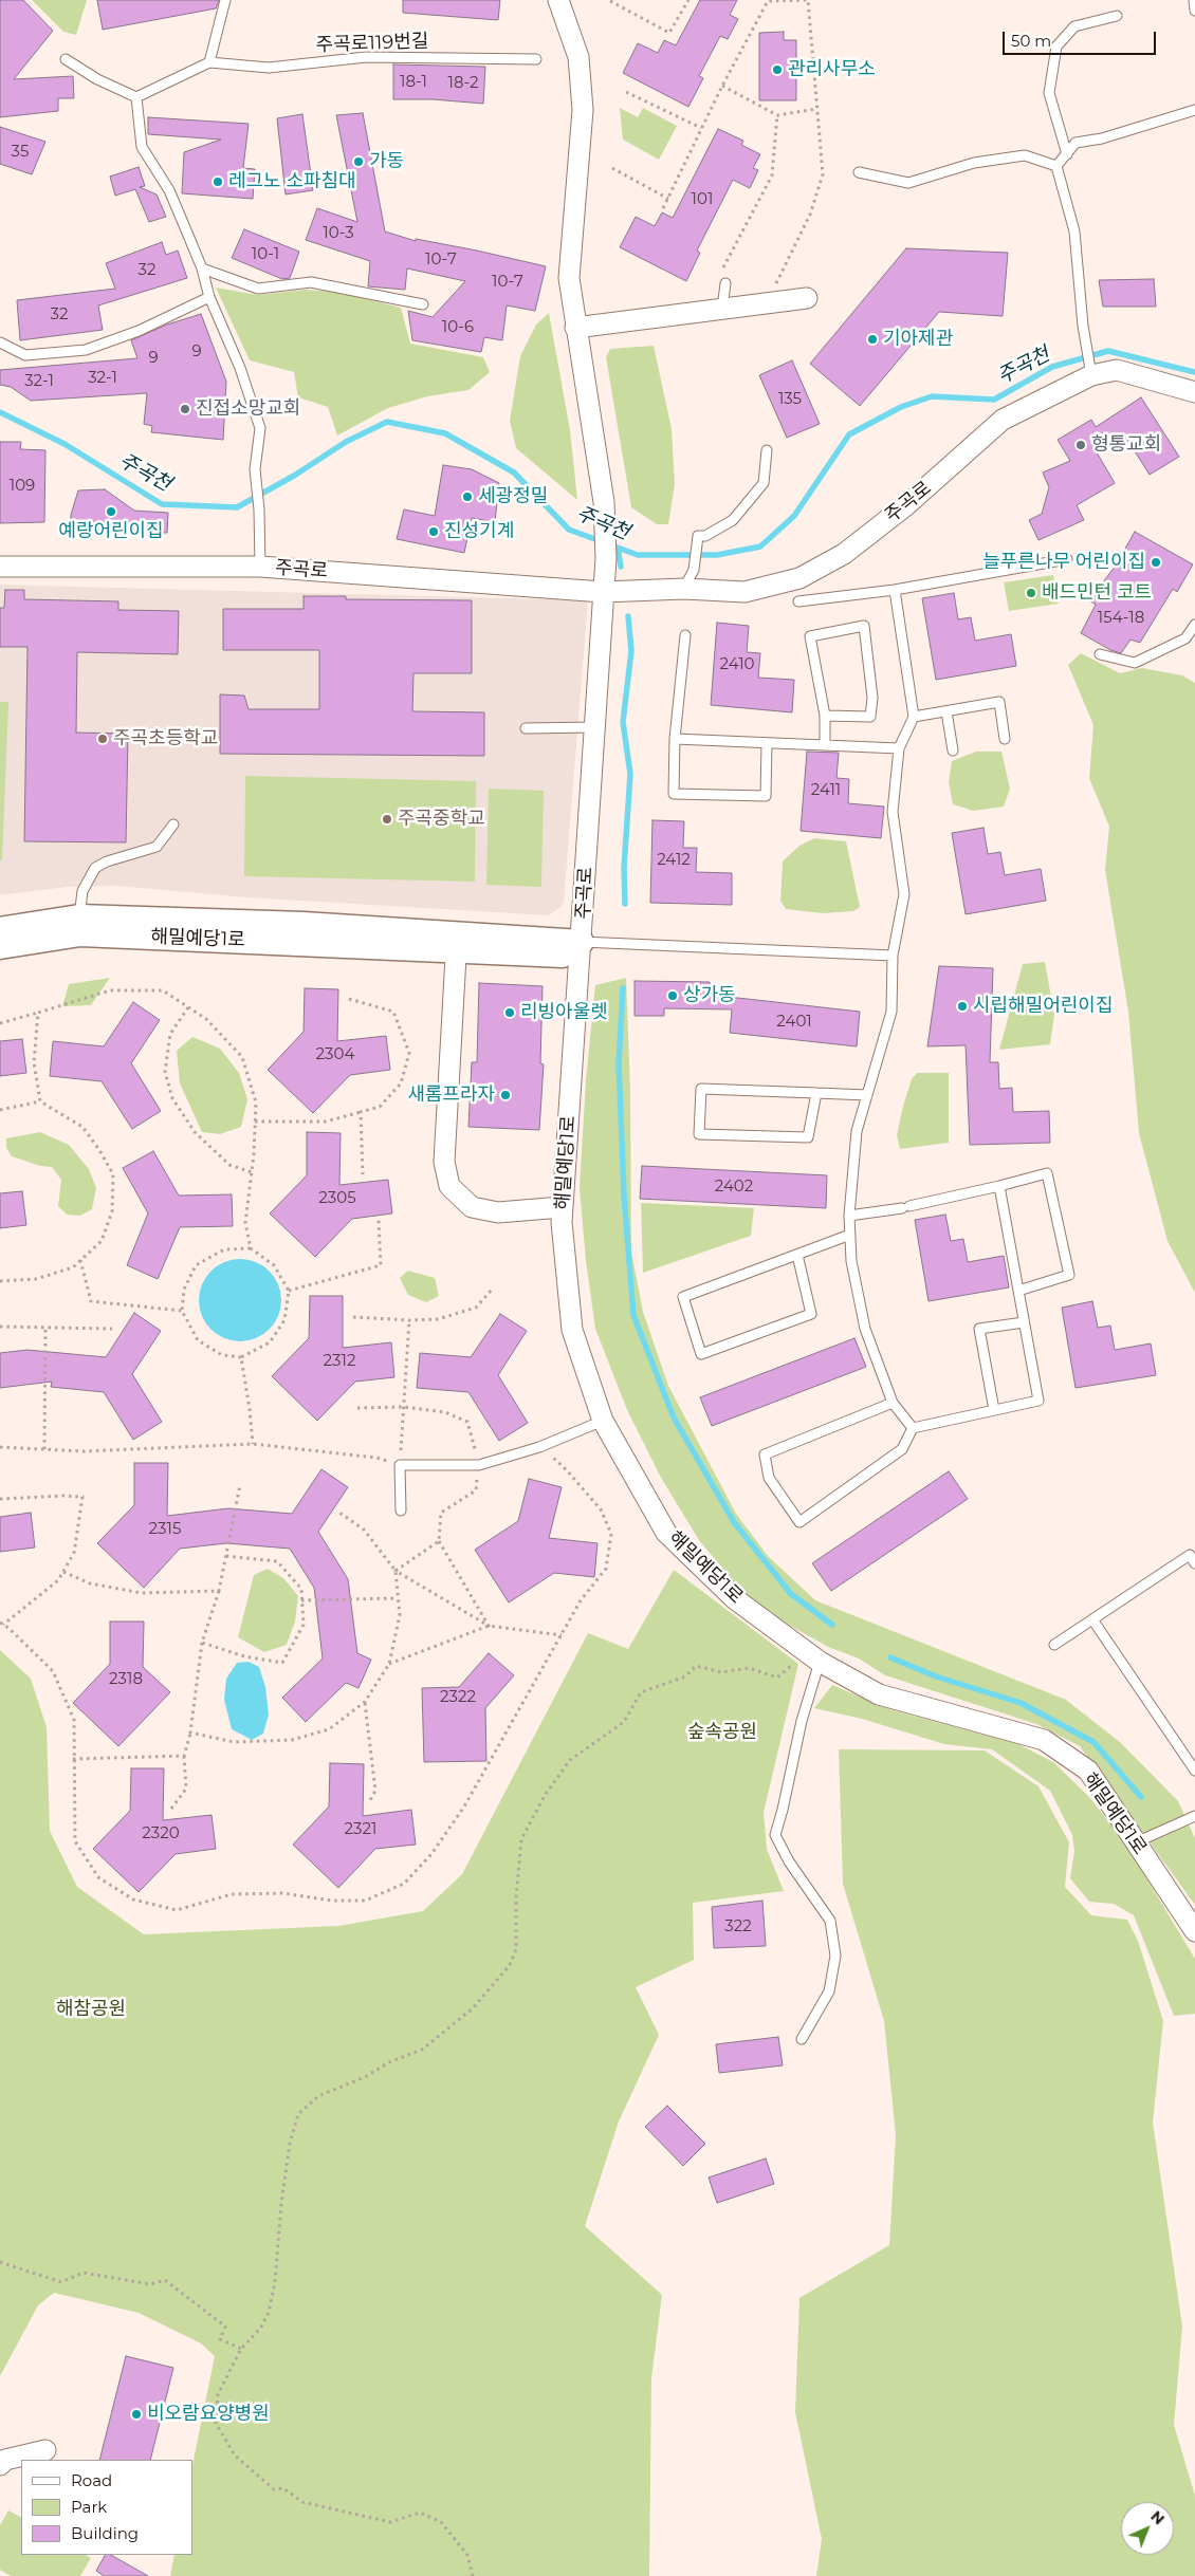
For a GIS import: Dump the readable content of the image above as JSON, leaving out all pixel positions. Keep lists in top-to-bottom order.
{
  "streets": {
    "street": ["주곡로", "해밀예당1로"],
    "lane": ["주곡로119번길"]
  },
  "crossings": [
    ["주곡로", "해밀예당1로"]
  ],
  "water": ["주곡천"],
  "parks": ["숲속공원", "해참공원"],
  "places": [
    "관리사무소",
    "가동",
    "레그노 소파침대",
    "기아제관",
    "진접소망교회",
    "형통교회",
    "세광정밀",
    "예랑어린이집",
    "진성기계",
    "늘푸른나무 어린이집",
    "배드민턴 코트",
    "주곡초등학교",
    "주곡중학교",
    "상가동",
    "시립해밀어린이집",
    "리빙아울렛",
    "새롬프라자",
    "비오람요양병원"
  ],
  "house_numbers": [
    "18-1",
    "18-2",
    "35",
    "101",
    "10-3",
    "10-1",
    "10-7",
    "32",
    "10-7",
    "32",
    "10-6",
    "9",
    "9",
    "32-1",
    "32-1",
    "135",
    "109",
    "154-18",
    "2410",
    "2411",
    "2412",
    "2401",
    "2304",
    "2402",
    "2305",
    "2312",
    "2315",
    "2318",
    "2322",
    "2321",
    "2320",
    "322"
  ],
  "legend": ["Road", "Park", "Building"],
  "scale_bar": "50 m",
  "north": "top right"
}
